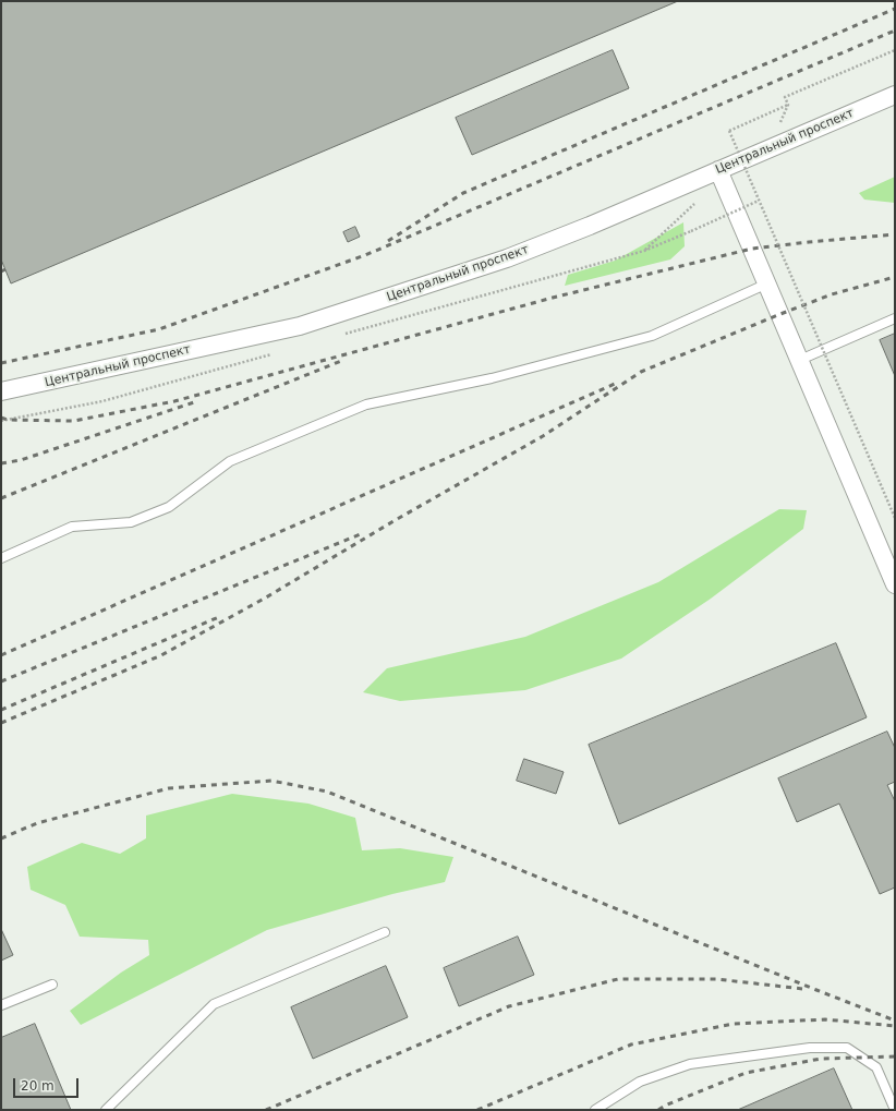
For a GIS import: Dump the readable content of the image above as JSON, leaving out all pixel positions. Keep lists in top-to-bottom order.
{
  "streets": {
    "street": ["Центральный проспект"]
  },
  "scale_bar": "20 m"
}
